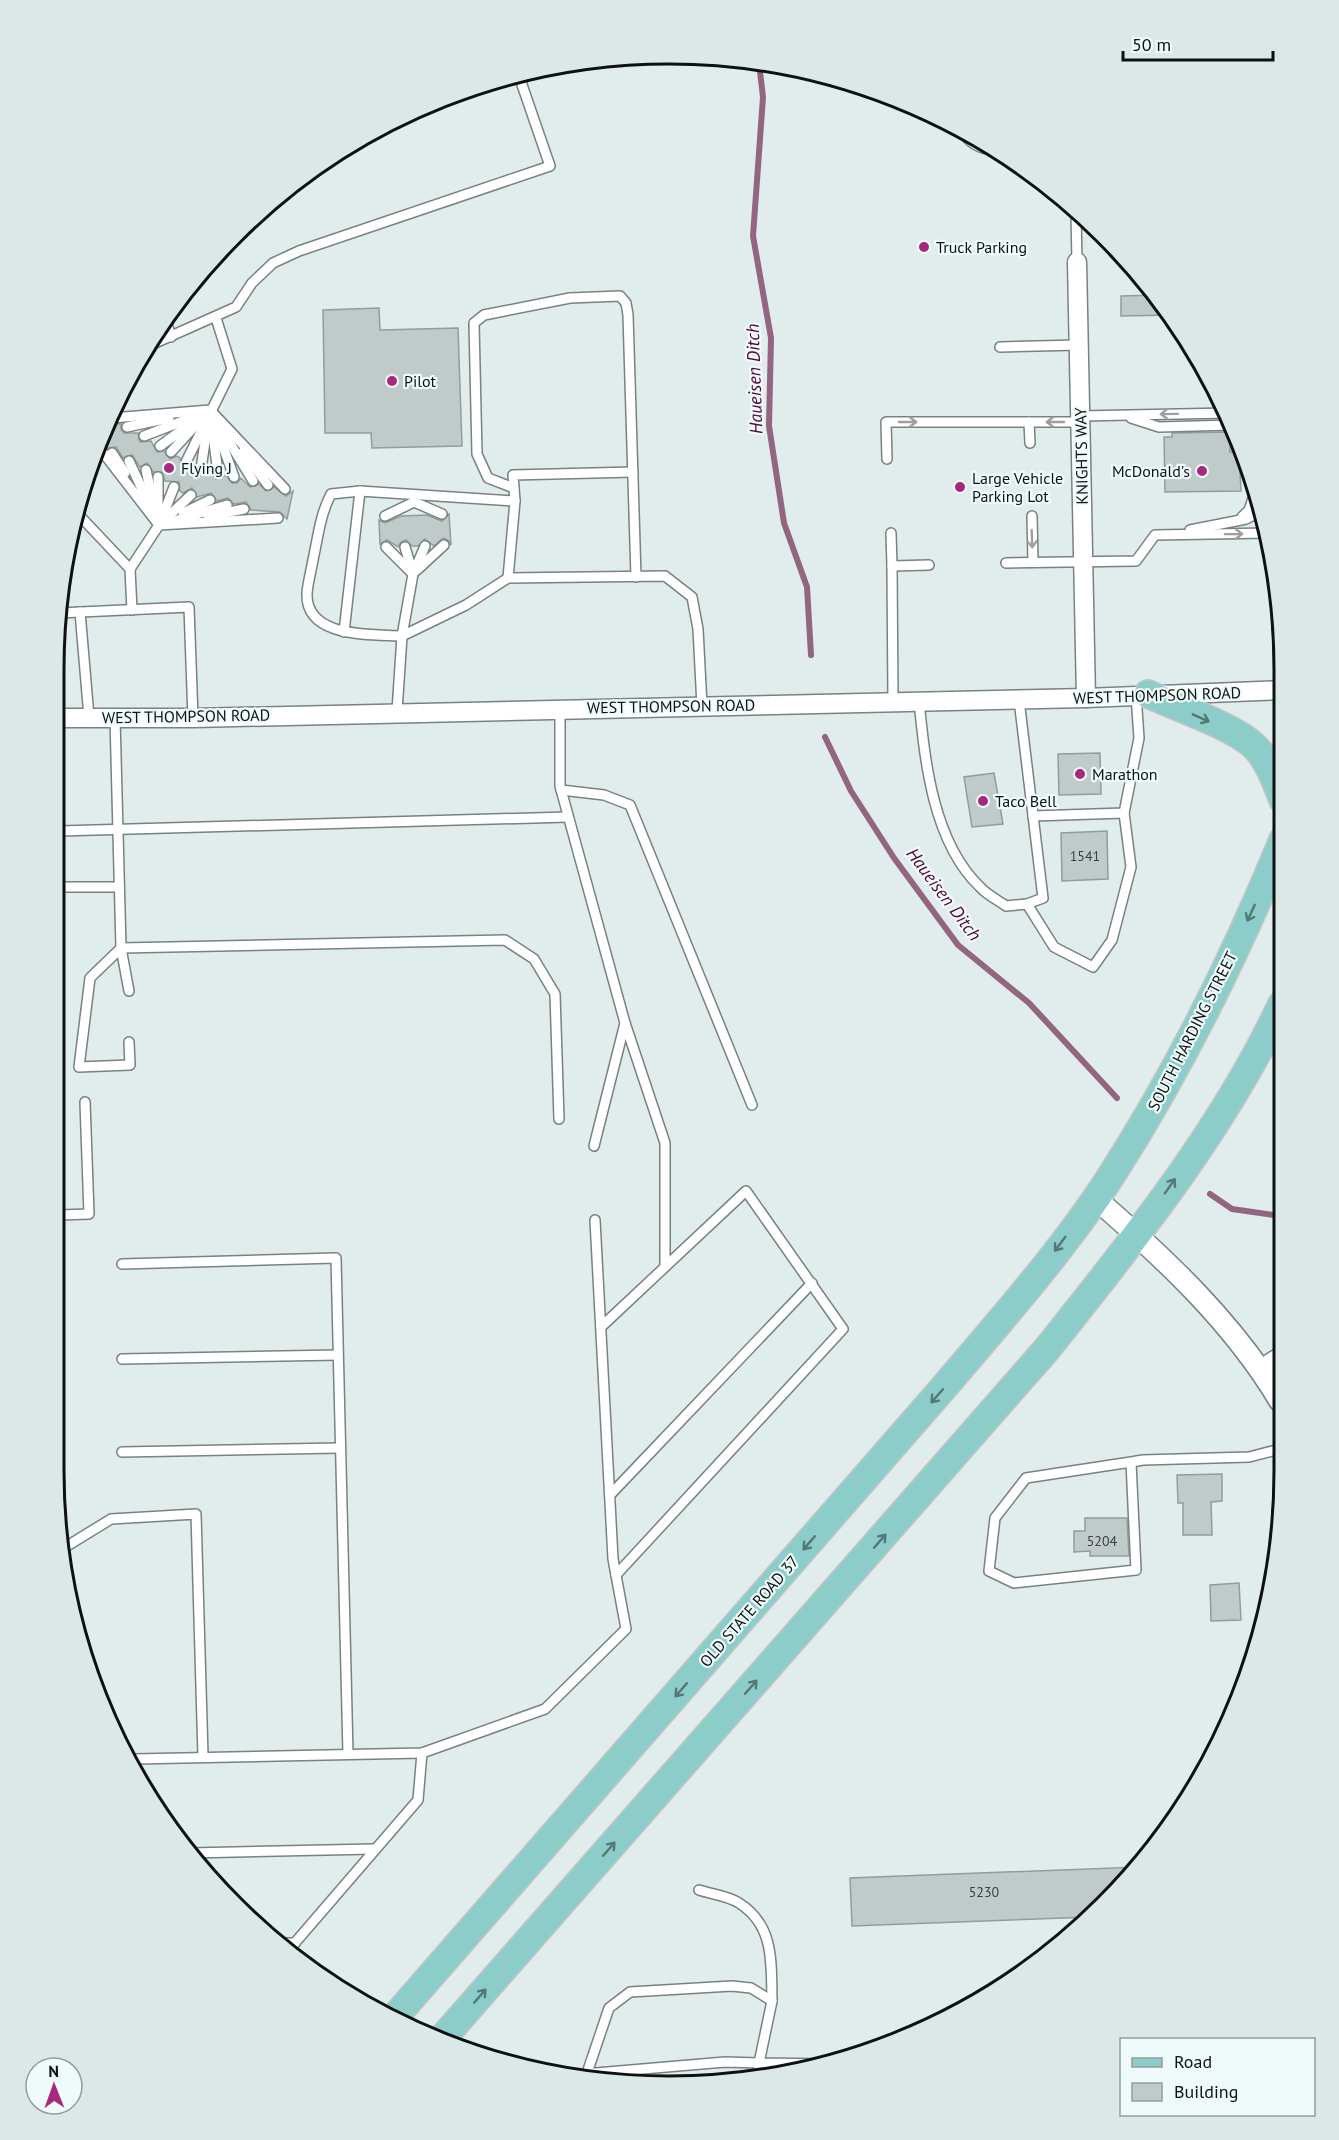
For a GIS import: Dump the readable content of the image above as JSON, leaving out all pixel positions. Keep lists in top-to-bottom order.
{
  "streets": {
    "main road": ["SOUTH HARDING STREET", "OLD STATE ROAD 37"],
    "street": ["KNIGHTS WAY", "WEST THOMPSON ROAD"]
  },
  "crossings": [
    ["KNIGHTS WAY", "WEST THOMPSON ROAD"],
    ["SOUTH HARDING STREET", "OLD STATE ROAD 37"]
  ],
  "water": ["Haueisen Ditch"],
  "places": [
    "Truck Parking",
    "Pilot",
    "Flying J",
    "McDonald's",
    "Large Vehicle Parking Lot",
    "Marathon",
    "Taco Bell"
  ],
  "house_numbers": ["1541", "5204", "5230"],
  "legend": ["Road", "Building"],
  "scale_bar": "50 m",
  "north": "top"
}
